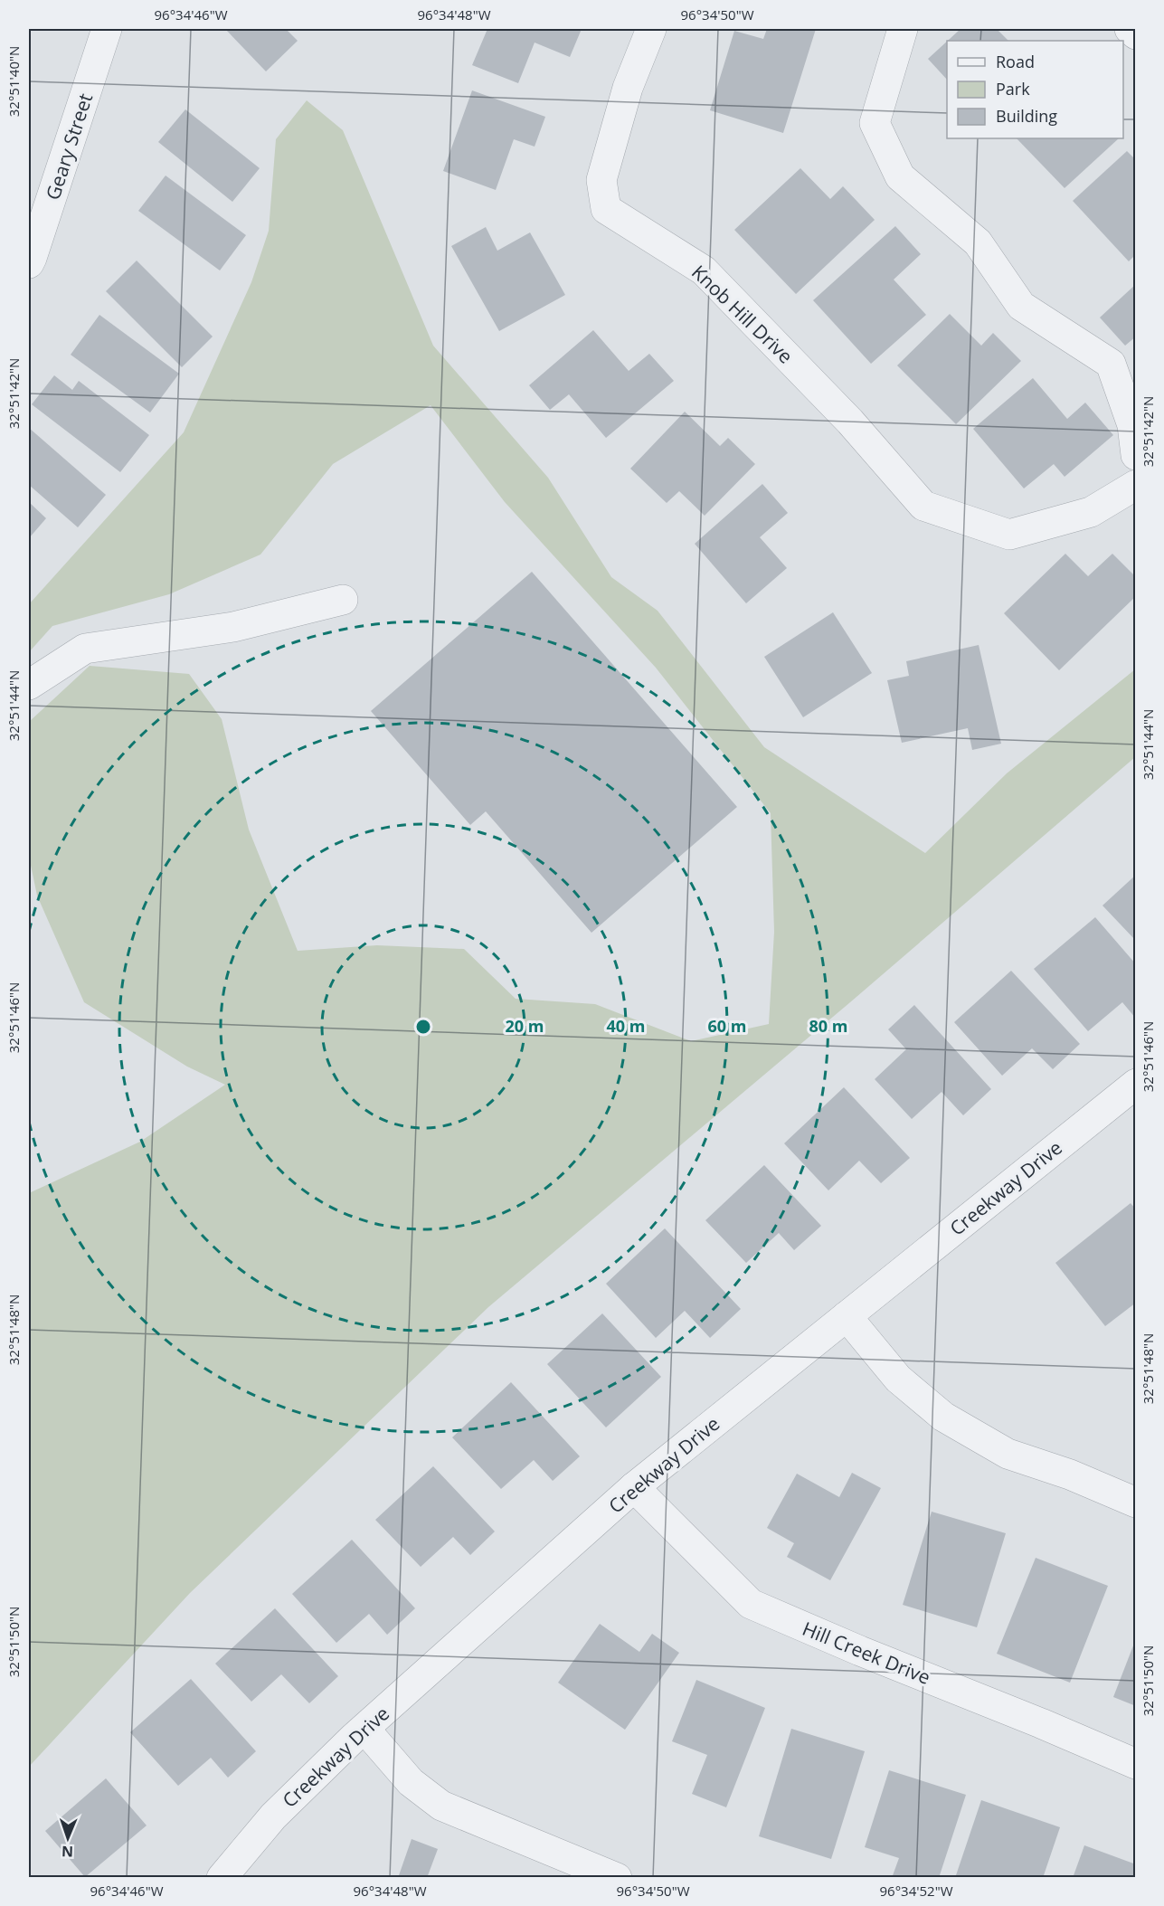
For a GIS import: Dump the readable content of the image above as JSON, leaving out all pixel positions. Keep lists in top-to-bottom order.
{
  "streets": {
    "street": [
      "Geary Street",
      "Knob Hill Drive",
      "Creekway Drive",
      "Hill Creek Drive"
    ]
  },
  "crossings": [
    ["Creekway Drive", "Hill Creek Drive"]
  ],
  "legend": ["Road", "Park", "Building"],
  "north": "bottom",
  "coordinates": [
    "96°34'46\"W",
    "96°34'48\"W",
    "96°34'50\"W",
    "32°51'40\"N",
    "32°51'42\"N",
    "32°51'44\"N",
    "32°51'46\"N",
    "32°51'48\"N",
    "32°51'50\"N",
    "96°34'52\"W"
  ],
  "rings": [
    "20 m",
    "40 m",
    "60 m",
    "80 m"
  ]
}
